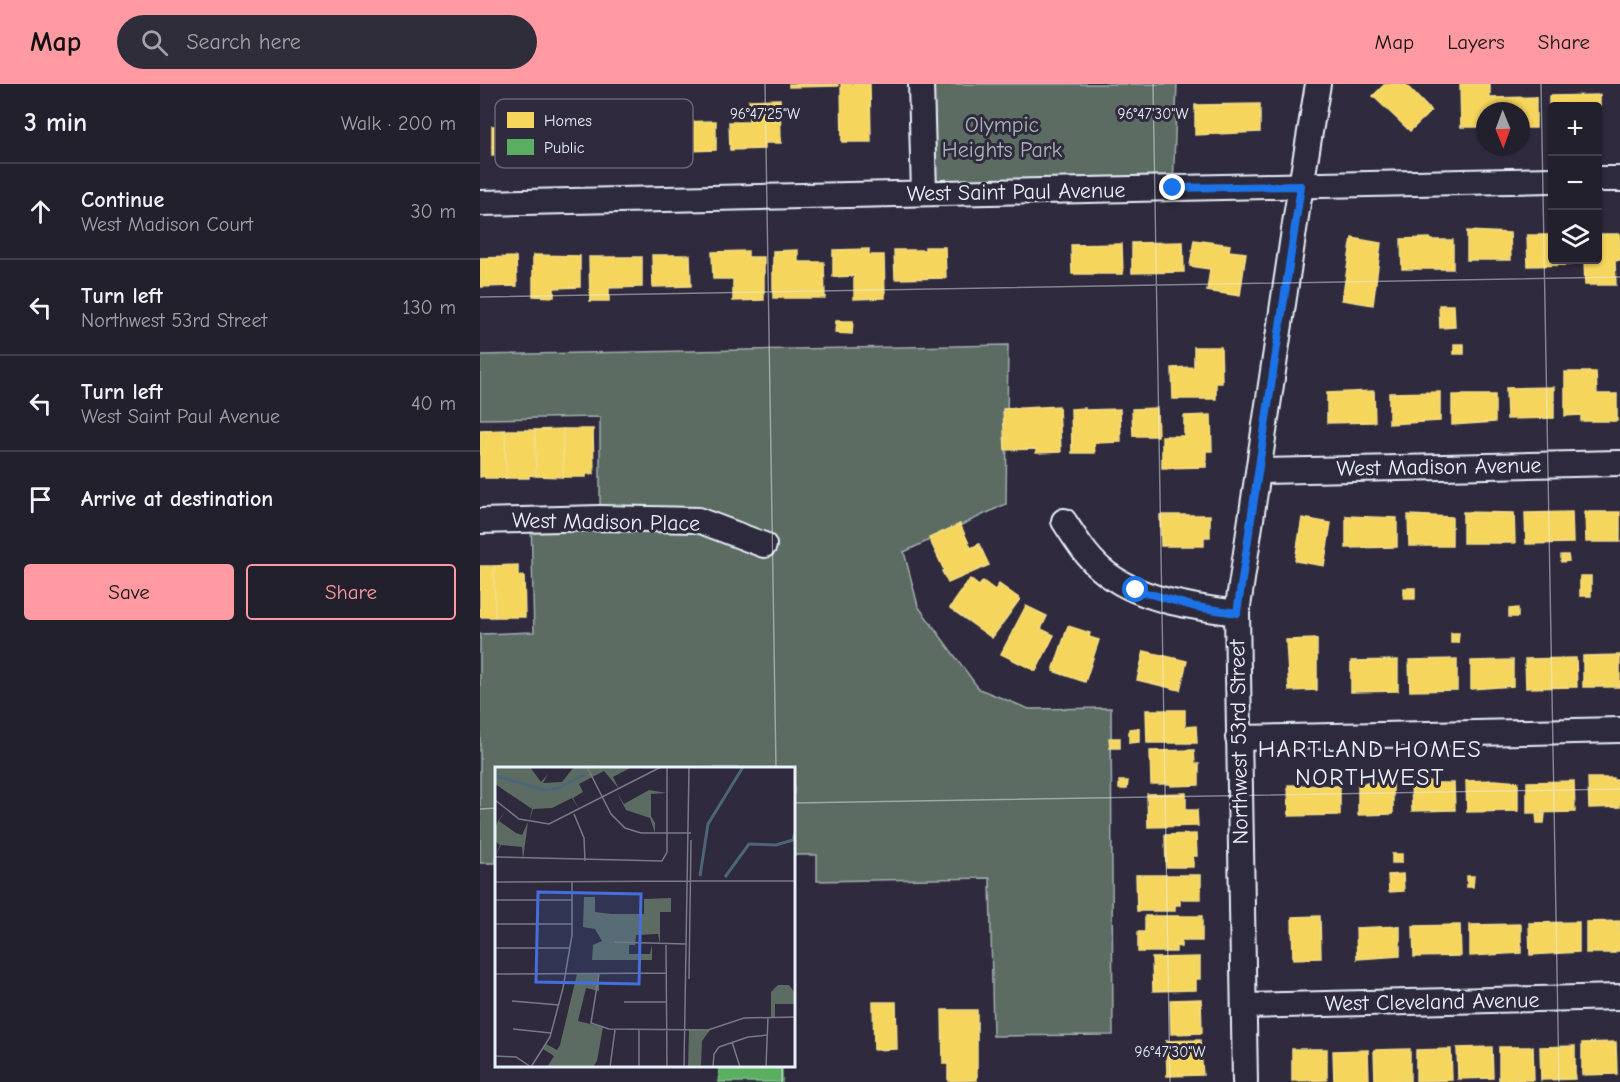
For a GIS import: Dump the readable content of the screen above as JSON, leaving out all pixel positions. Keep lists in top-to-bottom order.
{
  "streets": {
    "street": [
      "West Saint Paul Avenue",
      "West Madison Avenue",
      "West Madison Place",
      "Northwest 53rd Street",
      "West Cleveland Avenue"
    ]
  },
  "crossings": [
    ["West Saint Paul Avenue", "Northwest 53rd Street"],
    ["West Madison Avenue", "Northwest 53rd Street"],
    ["Northwest 53rd Street", "West Cleveland Avenue"]
  ],
  "districts": ["HARTLAND HOMES NORTHWEST"],
  "parks": ["Olympic Heights Park"],
  "legend": ["Homes", "Public"],
  "north": "bottom",
  "page": {
    "header": "Map",
    "search": "Search here",
    "nav": ["Map", "Layers", "Share"],
    "heading": ["3 min", "Walk · 200 m"],
    "map_buttons": ["+", "−"],
    "list": [
      ["Continue", "West Madison Court", "30 m"],
      ["Turn left", "Northwest 53rd Street", "130 m"],
      ["Turn left", "West Saint Paul Avenue", "40 m"],
      "Arrive at destination"
    ],
    "buttons": ["Save", "Share"]
  },
  "coordinates": ["96°47'25\"W", "96°47'30\"W"]
}
